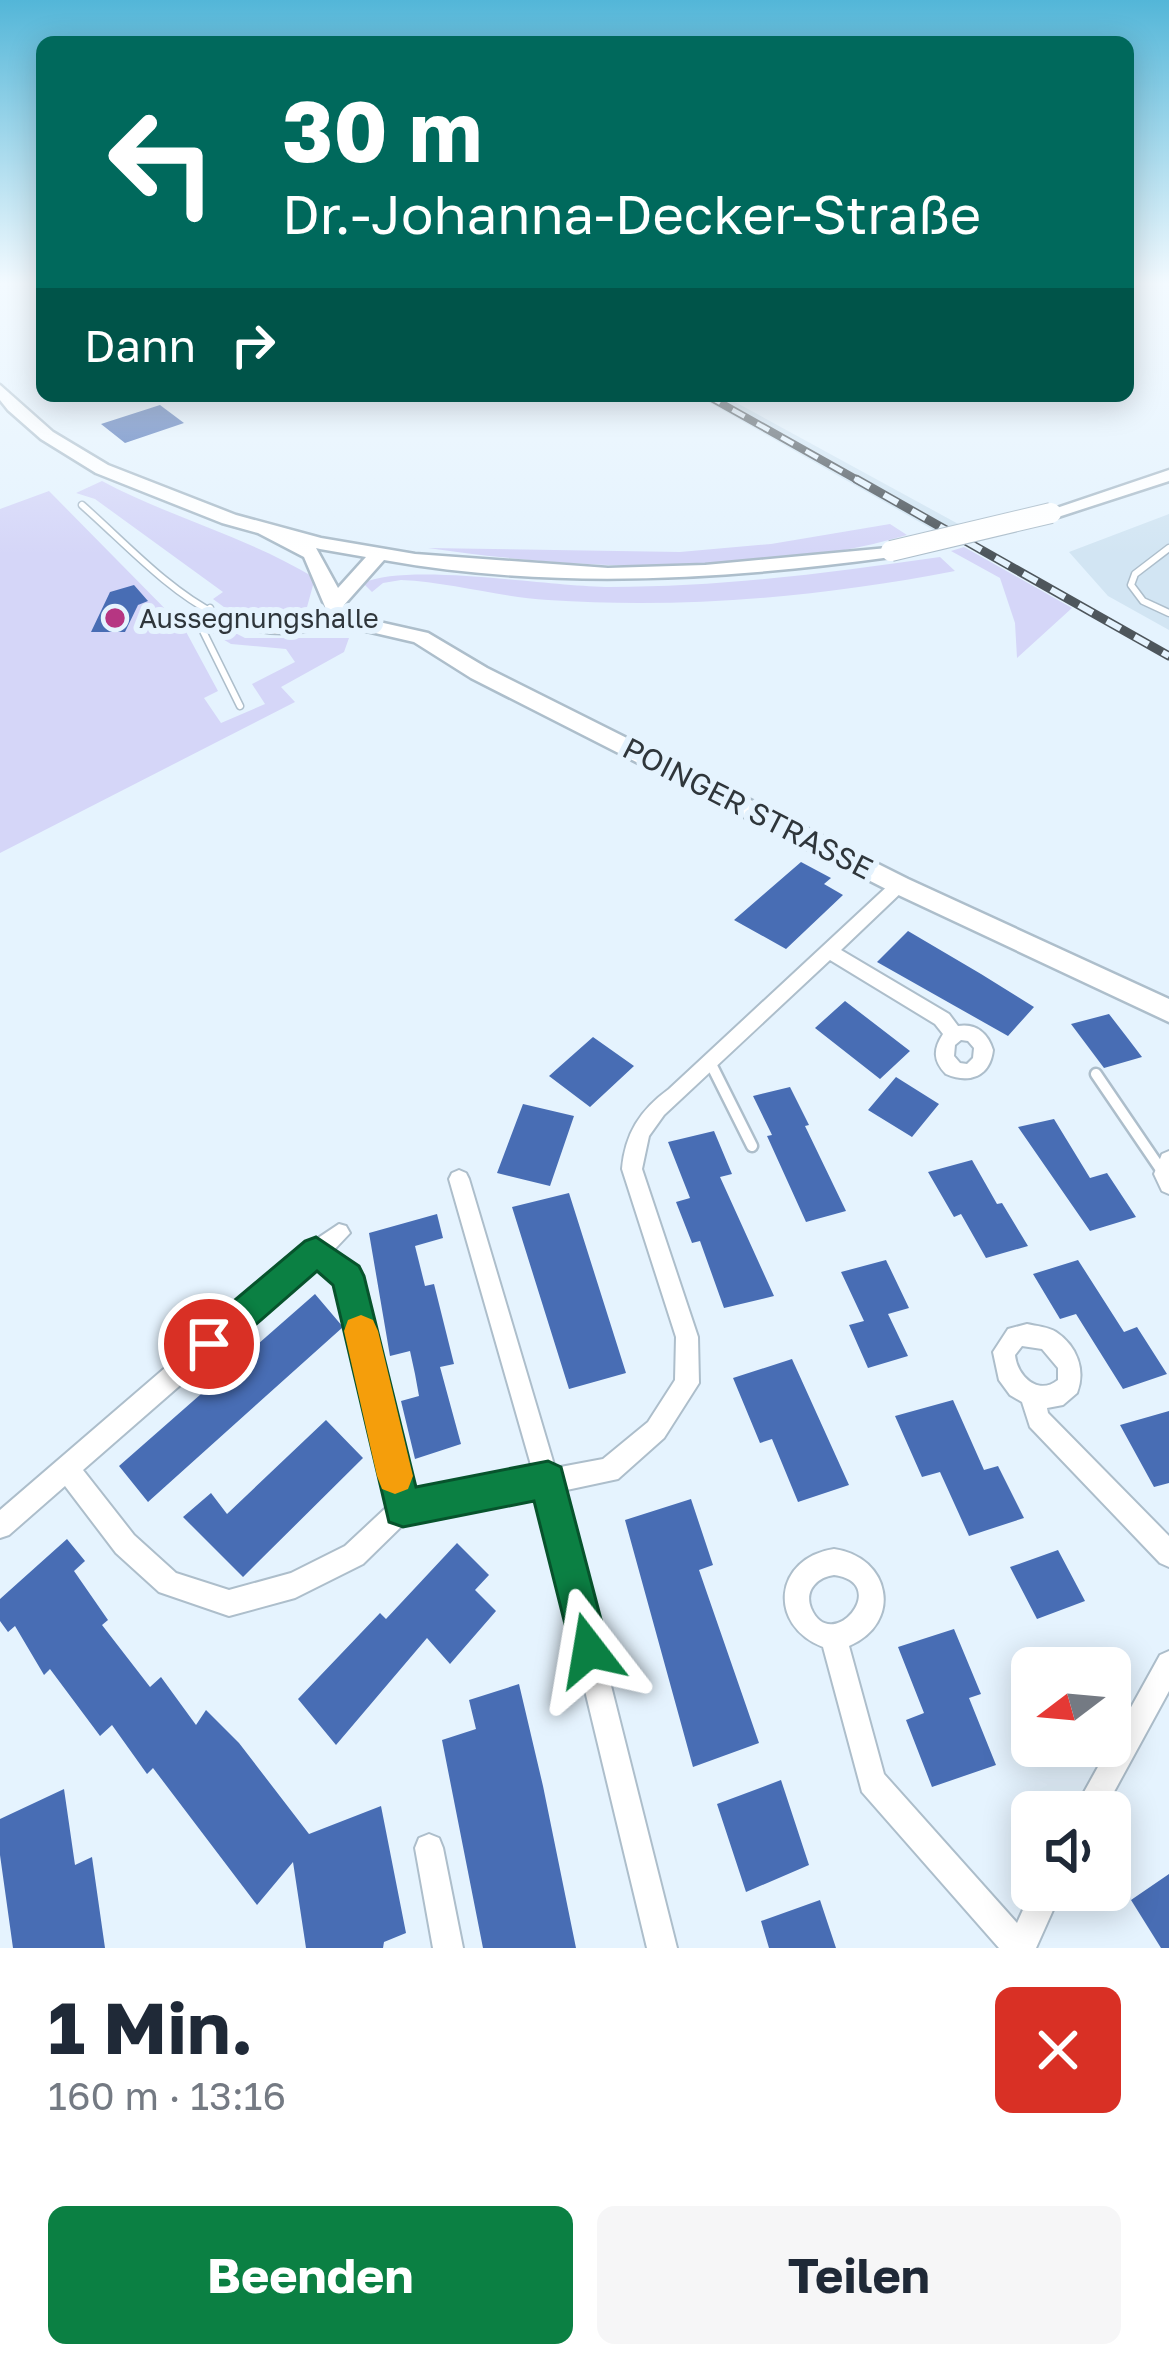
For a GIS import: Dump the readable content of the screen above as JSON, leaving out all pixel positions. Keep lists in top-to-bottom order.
{
  "streets": {
    "street": ["POINGER STRASSE"]
  },
  "places": ["Aussegnungshalle"],
  "north": "left",
  "page": {
    "turn": ["30 m", "Dr.-Johanna-Decker-Straße"],
    "then": "Dann",
    "heading": ["1 Min.", "160 m · 13:16"],
    "buttons": ["Beenden", "Teilen"]
  }
}
